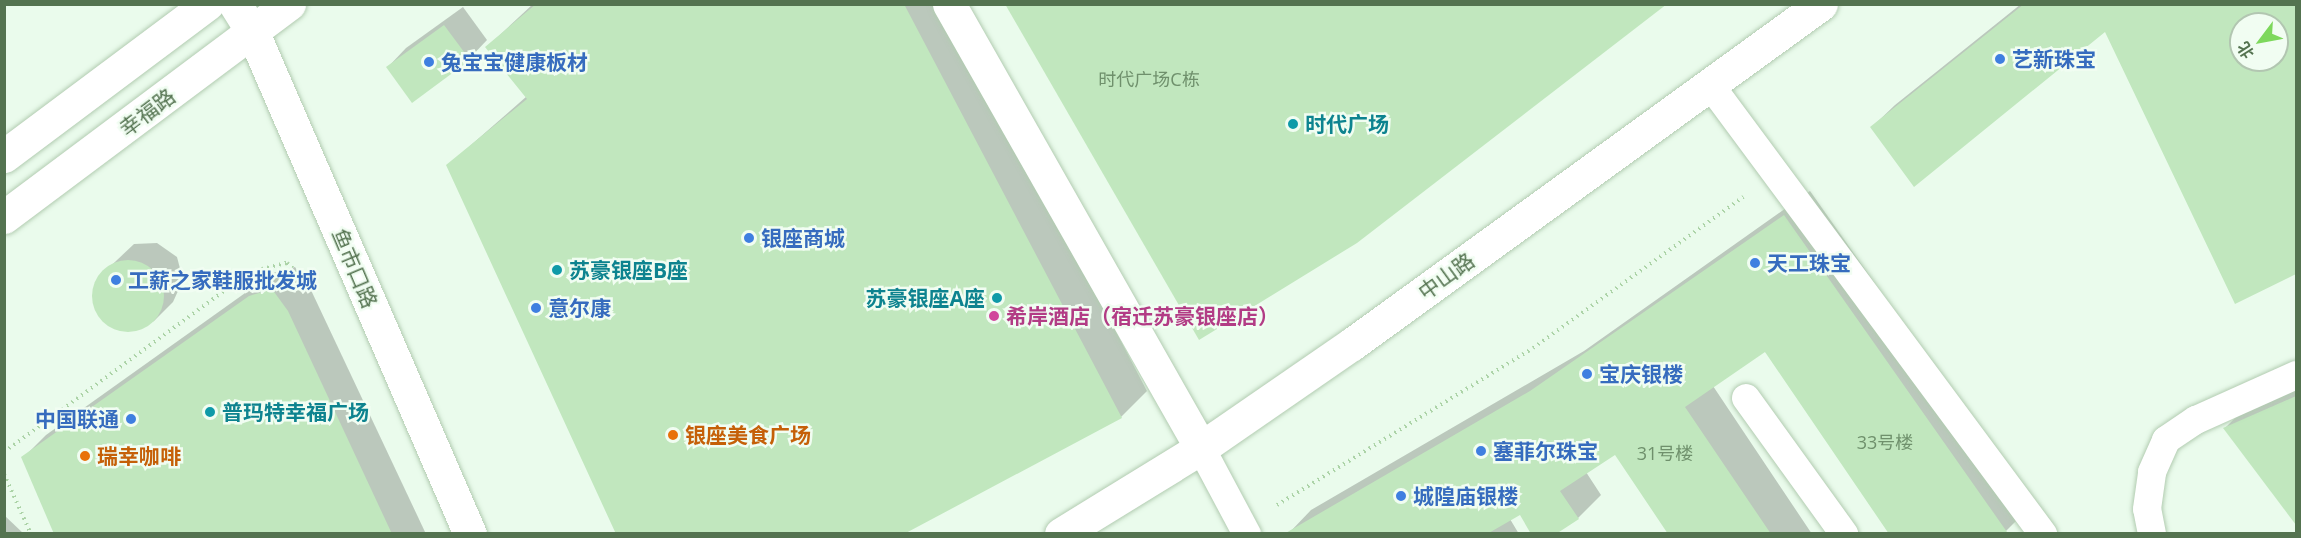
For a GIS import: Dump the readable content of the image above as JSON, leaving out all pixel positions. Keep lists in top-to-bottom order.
{
  "streets": {
    "street": ["幸福路", "鱼市口路", "中山路"]
  },
  "crossings": [
    ["幸福路", "鱼市口路"]
  ],
  "places": [
    "艺新珠宝",
    "兔宝宝健康板材",
    "时代广场",
    "银座商城",
    "天工珠宝",
    "苏豪银座B座",
    "工薪之家鞋服批发城",
    "苏豪银座A座",
    "意尔康",
    "希岸酒店（宿迁苏豪银座店）",
    "宝庆银楼",
    "普玛特幸福广场",
    "中国联通",
    "银座美食广场",
    "塞菲尔珠宝",
    "瑞幸咖啡",
    "城隍庙银楼"
  ],
  "house_numbers": ["时代广场C栋", "33号楼", "31号楼"],
  "north": "bottom left"
}
